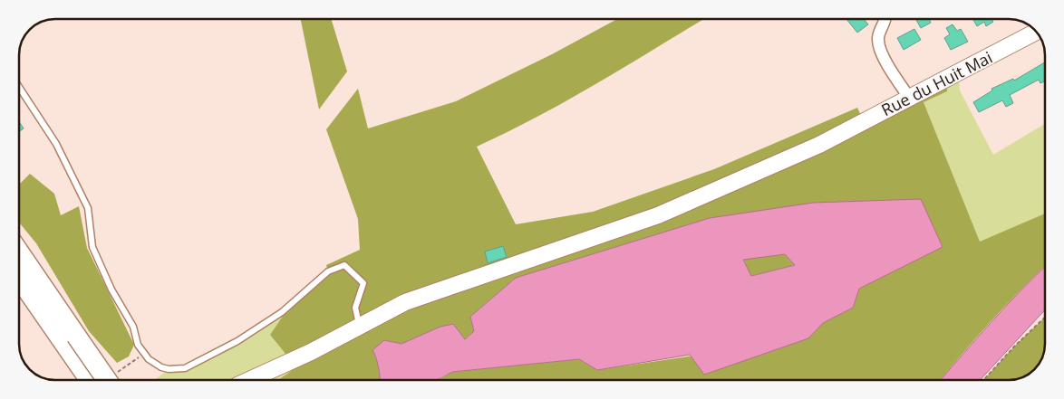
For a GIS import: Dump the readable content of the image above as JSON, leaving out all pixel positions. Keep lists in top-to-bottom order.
{
  "streets": {
    "street": ["Rue du Huit Mai"]
  }
}
